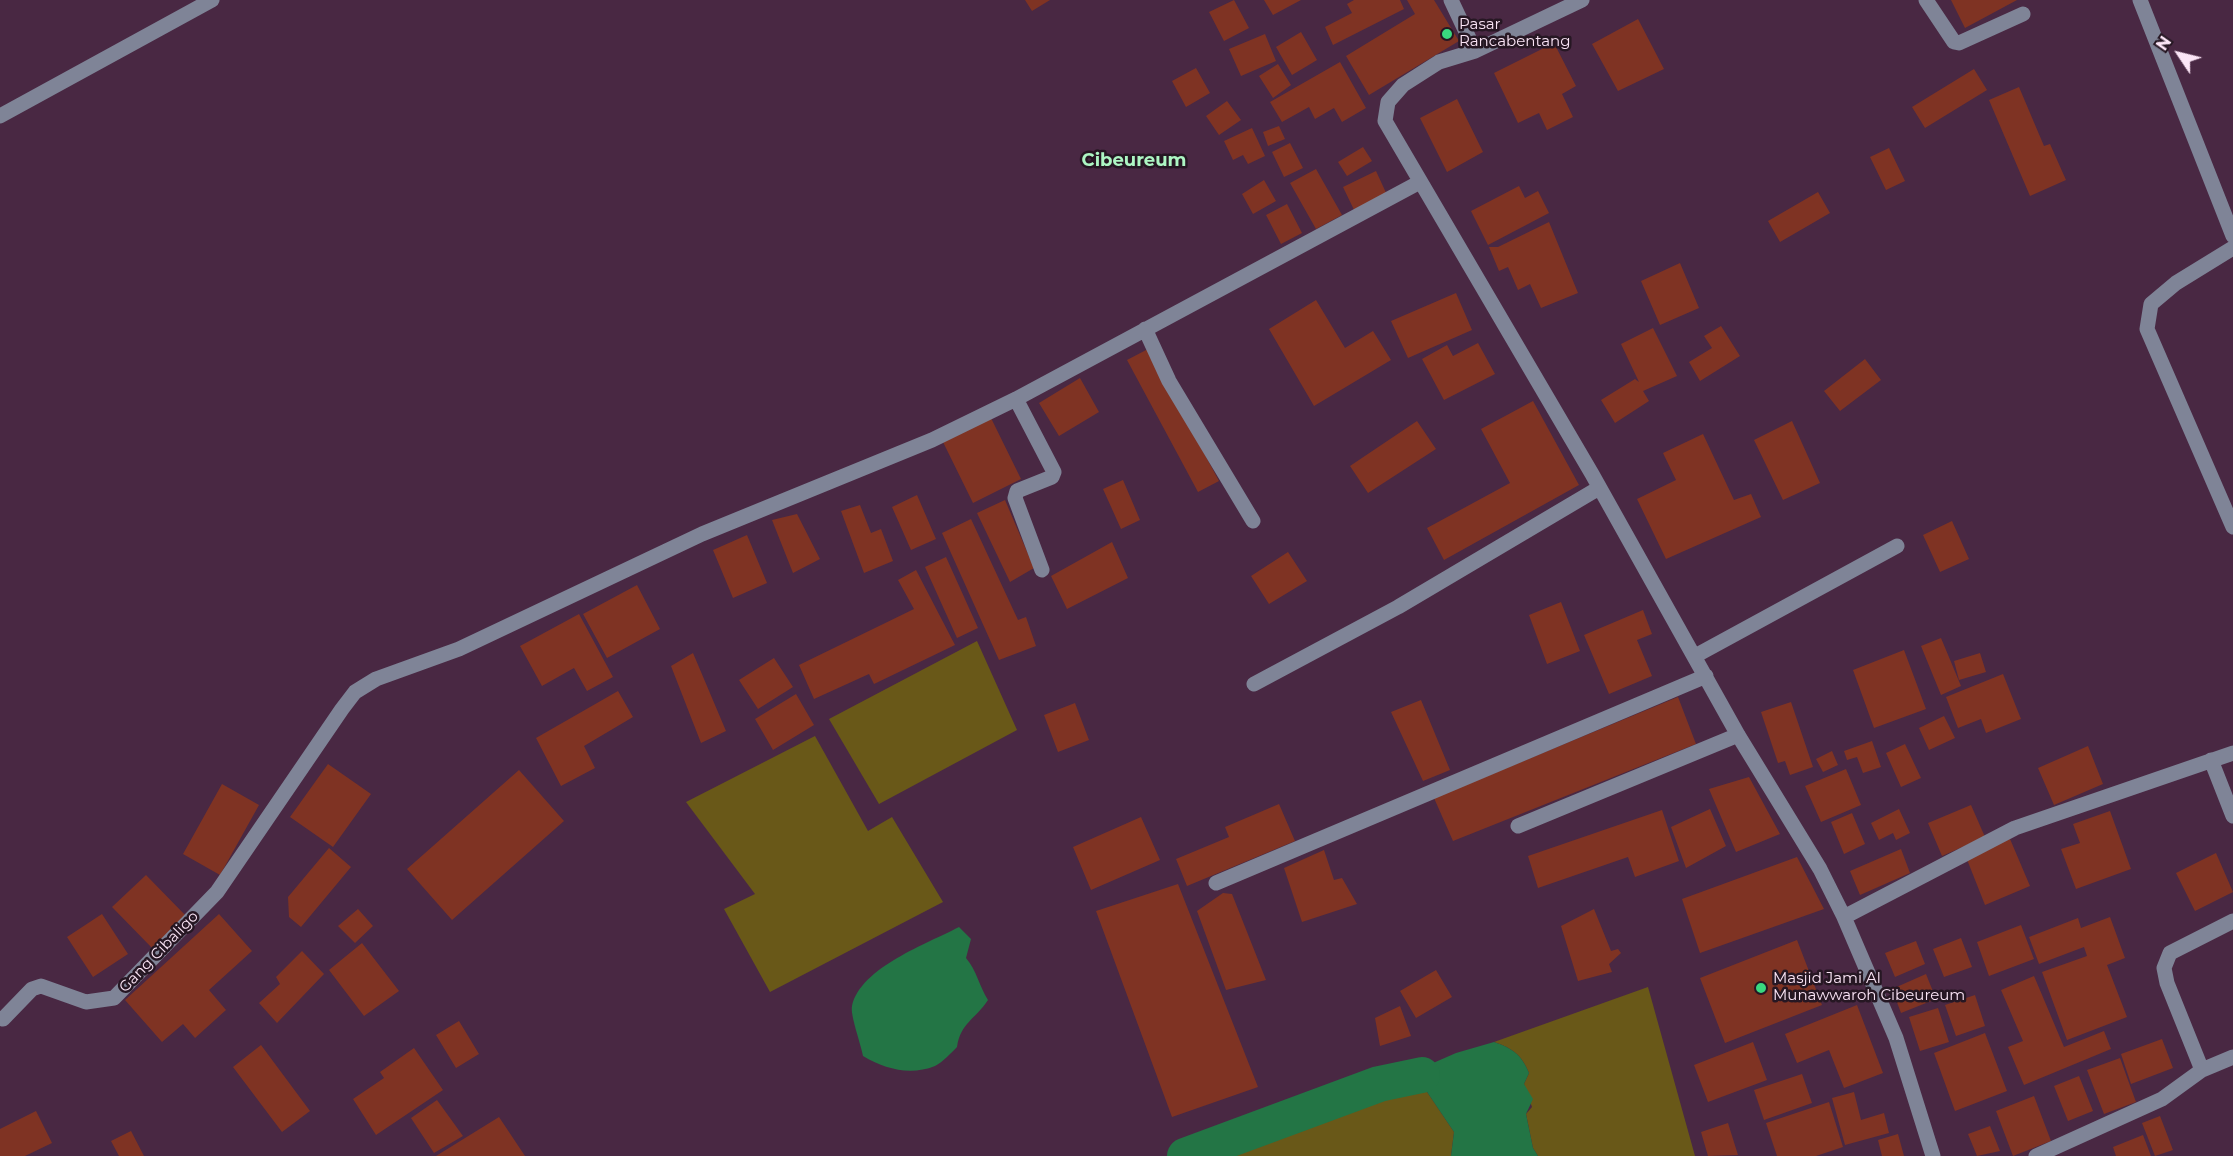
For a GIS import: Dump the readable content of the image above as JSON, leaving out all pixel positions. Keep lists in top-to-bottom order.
{
  "streets": {
    "street": ["Gang Cibaligo"]
  },
  "districts": ["Cibeureum"],
  "places": ["Pasar Rancabentang", "Masjid Jami Al Munawwaroh Cibeureum"],
  "north": "top left"
}
